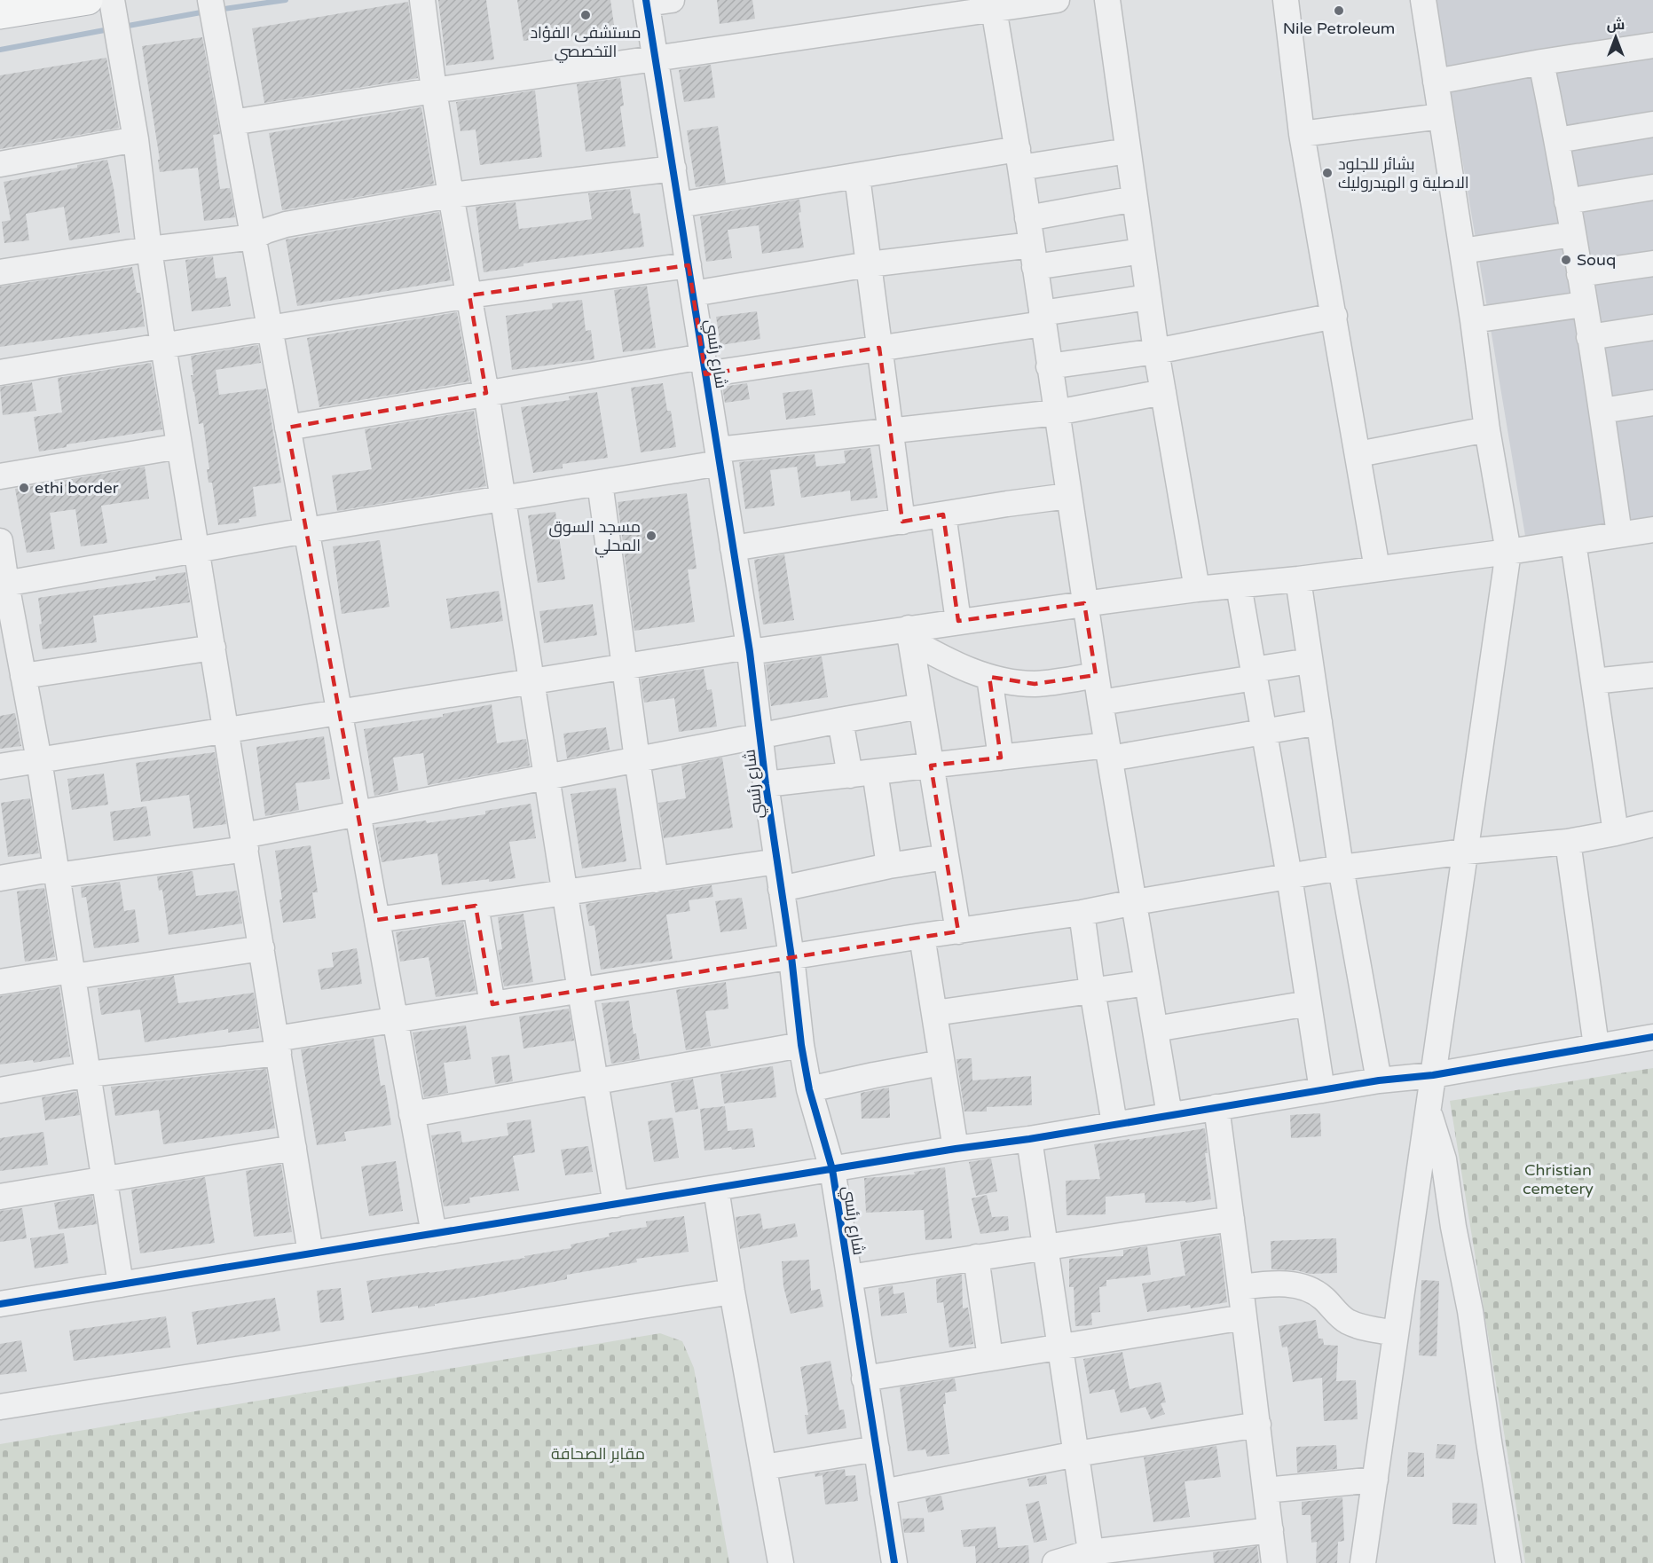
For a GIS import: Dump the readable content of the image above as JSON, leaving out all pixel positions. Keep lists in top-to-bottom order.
{
  "streets": {
    "street": ["شارع رئسي"]
  },
  "parks": ["Christian cemetery", "مقابر الصحافة"],
  "places": [
    "Nile Petroleum",
    "مستشفى الفؤاد التخصصي",
    "بشائر للجلود الاصلية و الهيدروليك",
    "Souq",
    "ethi border",
    "مسجد السوق المحلي"
  ],
  "north": "top"
}
